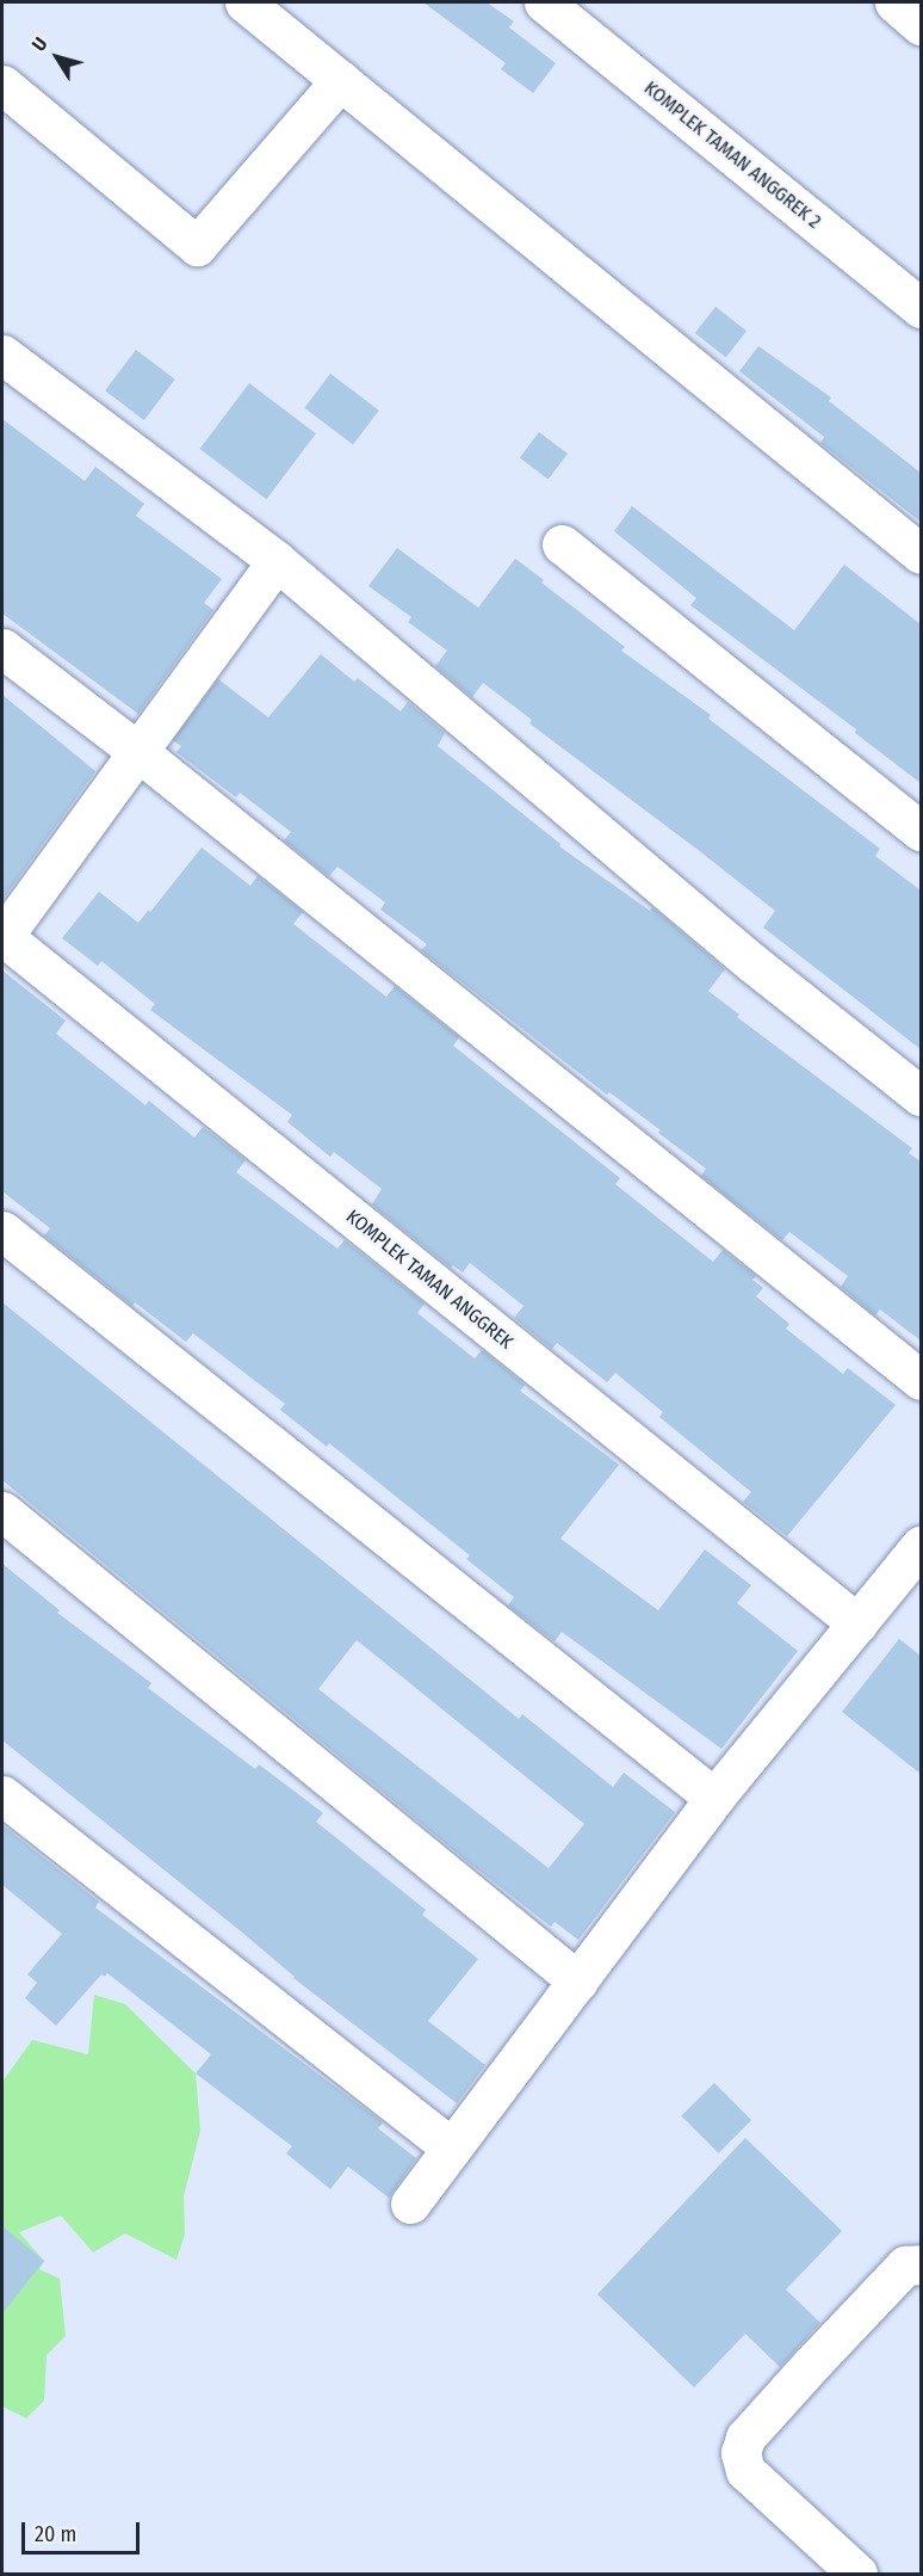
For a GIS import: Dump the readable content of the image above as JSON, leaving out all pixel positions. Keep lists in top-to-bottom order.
{
  "streets": {
    "street": ["KOMPLEK TAMAN ANGGREK 2", "KOMPLEK TAMAN ANGGREK"]
  },
  "scale_bar": "20 m",
  "north": "top left"
}
